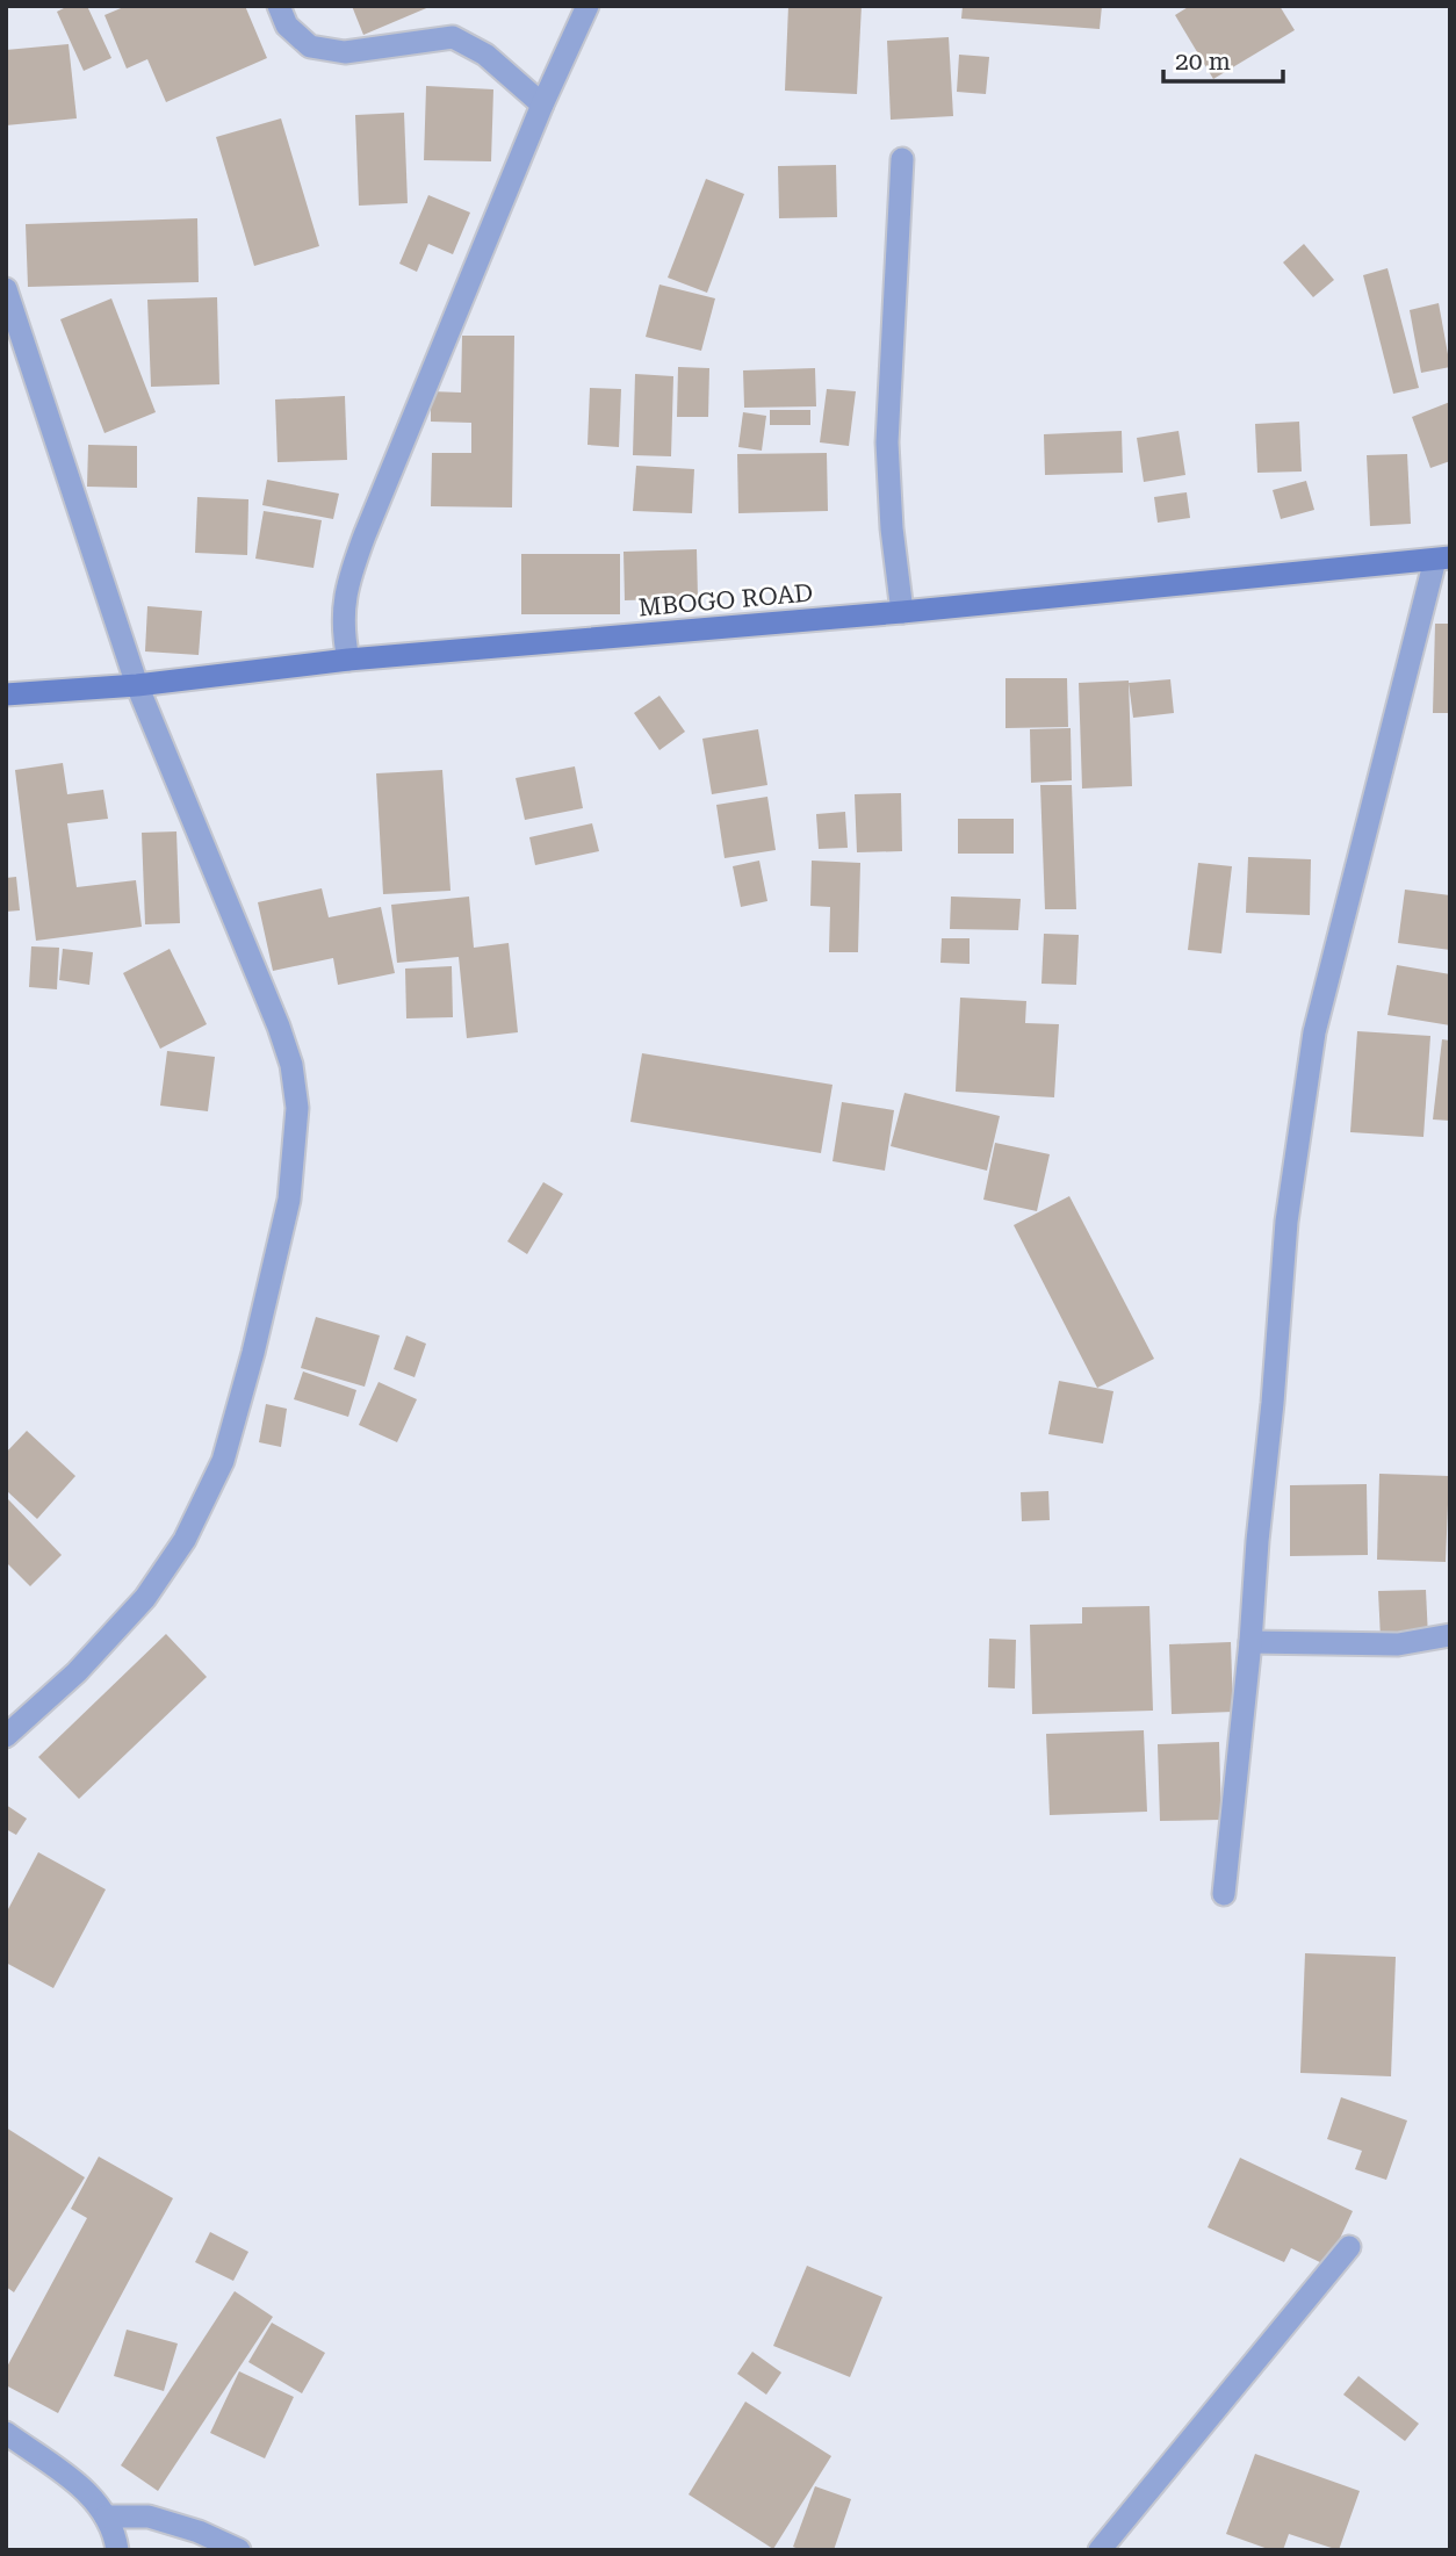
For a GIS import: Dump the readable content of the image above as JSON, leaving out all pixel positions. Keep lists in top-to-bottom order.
{
  "streets": {
    "main road": ["MBOGO ROAD"]
  },
  "scale_bar": "20 m"
}
